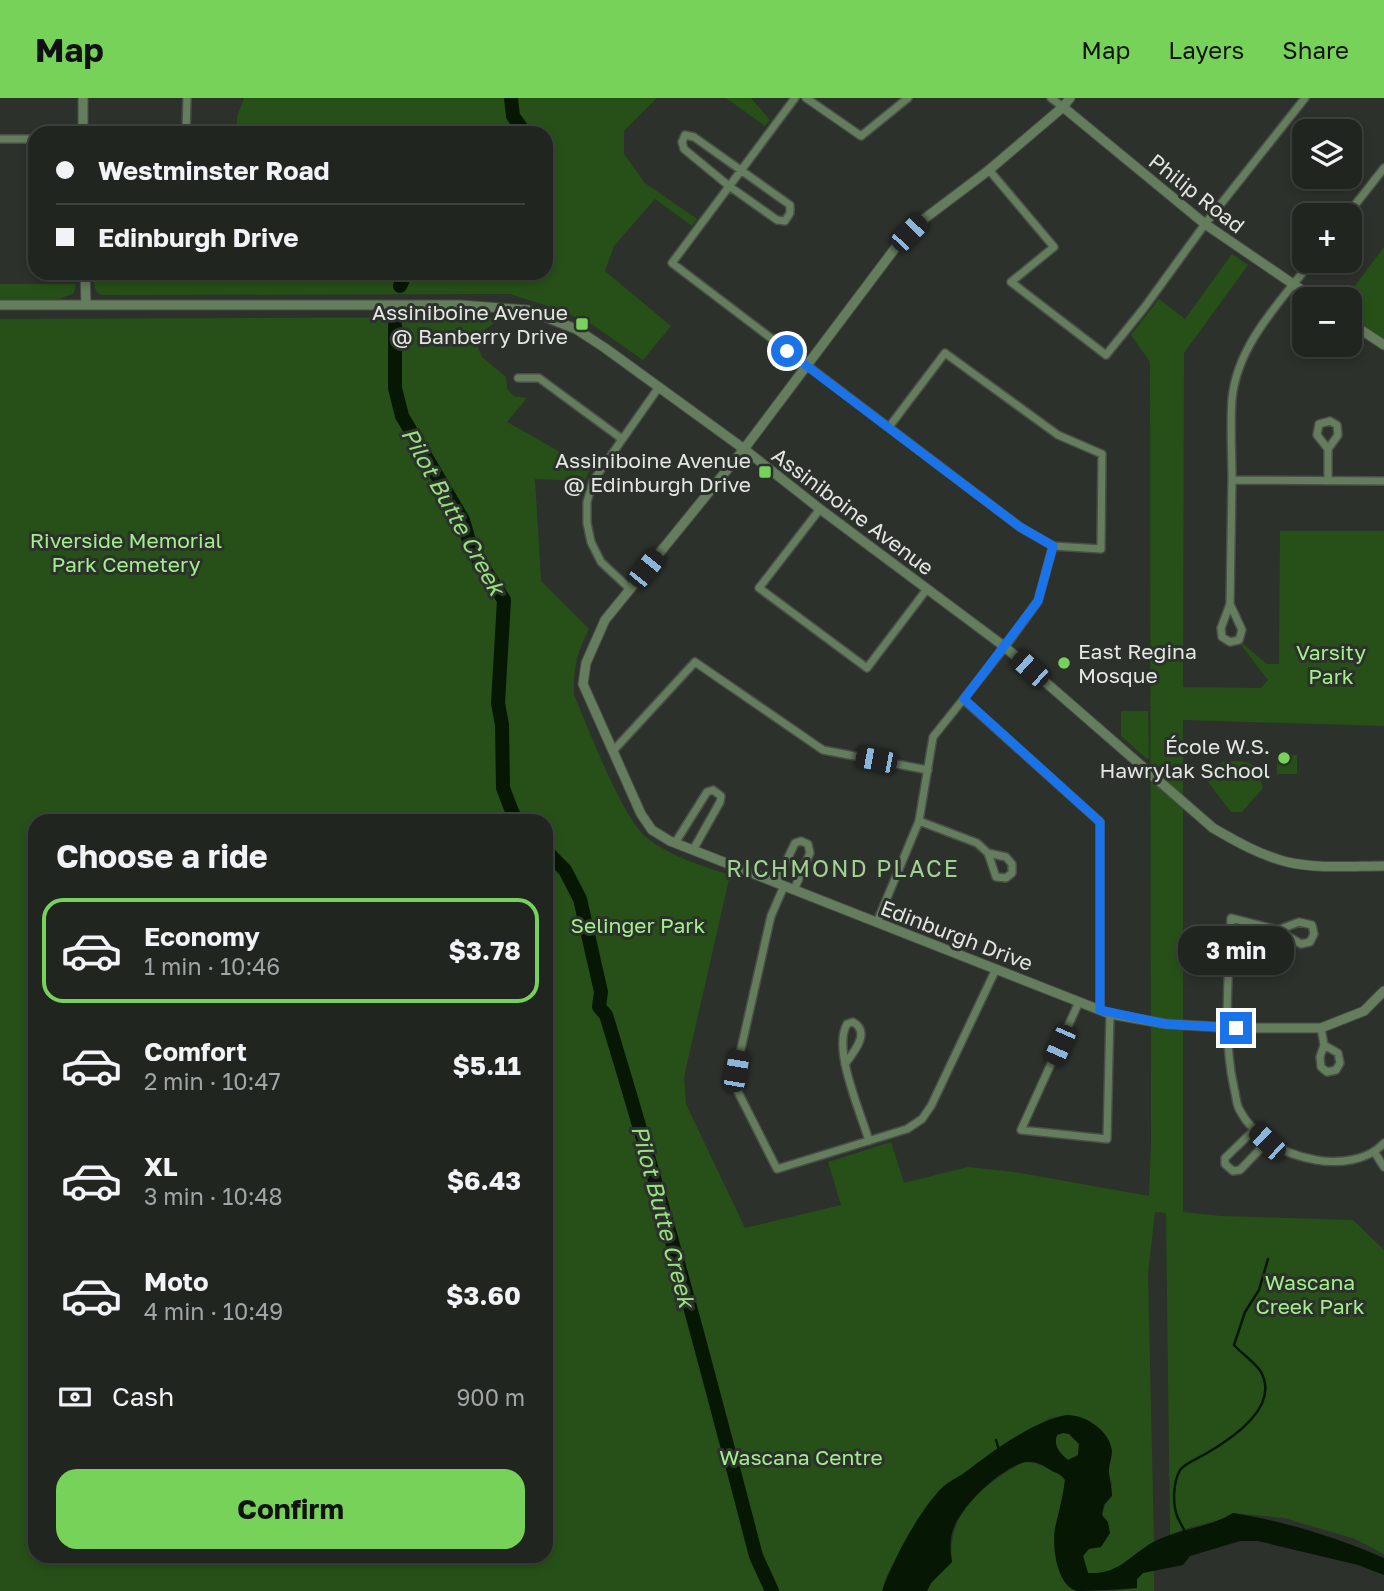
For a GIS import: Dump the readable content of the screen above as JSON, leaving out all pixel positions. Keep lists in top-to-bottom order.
{
  "streets": {
    "street": ["Philip Road", "Assiniboine Avenue", "Edinburgh Drive"]
  },
  "crossings": [
    ["Philip Road", "Edinburgh Drive"],
    ["Assiniboine Avenue", "Edinburgh Drive"]
  ],
  "districts": ["RICHMOND PLACE"],
  "water": ["Pilot Butte Creek"],
  "parks": [
    "Riverside Memorial Park Cemetery",
    "Varsity Park",
    "Selinger Park",
    "Wascana Creek Park",
    "Wascana Centre"
  ],
  "places": {
    "transit": ["Assiniboine Avenue @ Banberry Drive", "Assiniboine Avenue @ Edinburgh Drive"],
    "other": ["East Regina Mosque", "École W.S. Hawrylak School"]
  },
  "page": {
    "header": "Map",
    "nav": ["Map", "Layers", "Share"],
    "map_buttons": ["+", "−"],
    "banner": ["Westminster Road", "Edinburgh Drive"],
    "heading": "Choose a ride",
    "list": [
      {
        "name": "Economy",
        "note": "1 min · 10:46",
        "value": "$3.78"
      },
      {
        "name": "Comfort",
        "note": "2 min · 10:47",
        "value": "$5.11"
      },
      {
        "name": "XL",
        "note": "3 min · 10:48",
        "value": "$6.43"
      },
      {
        "name": "Moto",
        "note": "4 min · 10:49",
        "value": "$3.60"
      }
    ],
    "bubble": "3 min",
    "pay": ["Cash", "900 m"],
    "buttons": "Confirm"
  }
}
